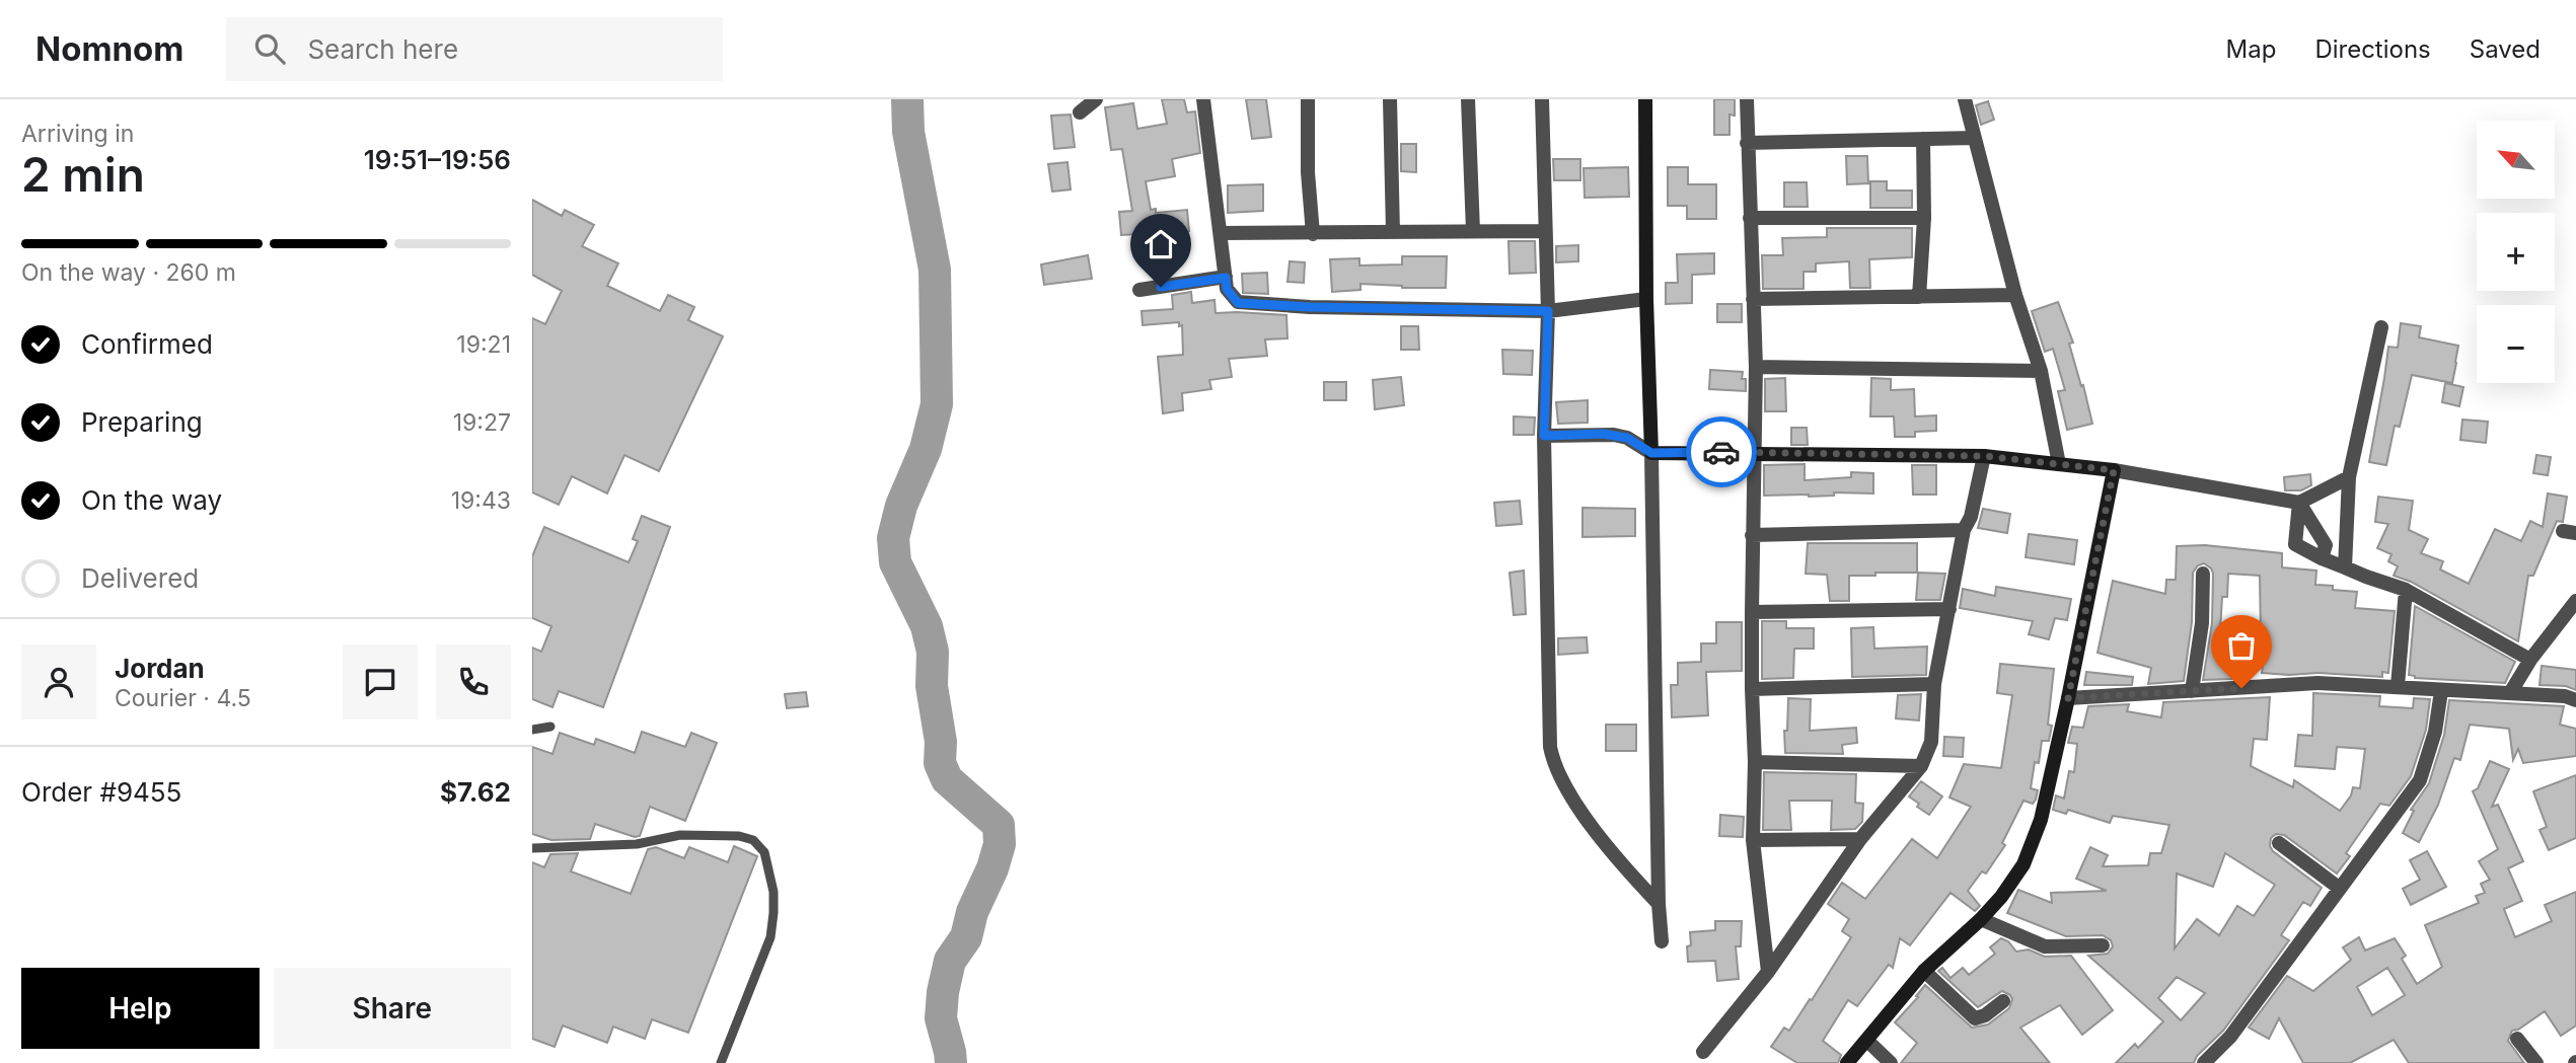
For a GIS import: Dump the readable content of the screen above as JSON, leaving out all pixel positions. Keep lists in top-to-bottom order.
{
  "north": "top left",
  "page": {
    "header": "Nomnom",
    "search": "Search here",
    "nav": ["Map", "Directions", "Saved"],
    "heading": ["2 min", "Arriving in", "19:51–19:56"],
    "panel": [
      "Jordan",
      "Courier · 4.5",
      "Order #9455",
      "$7.62"
    ],
    "map_buttons": ["+", "−"],
    "bar": "On the way · 260 m",
    "list": [
      ["Confirmed", "19:21"],
      ["Preparing", "19:27"],
      ["On the way", "19:43"],
      "Delivered"
    ],
    "buttons": ["Help", "Share"]
  }
}
